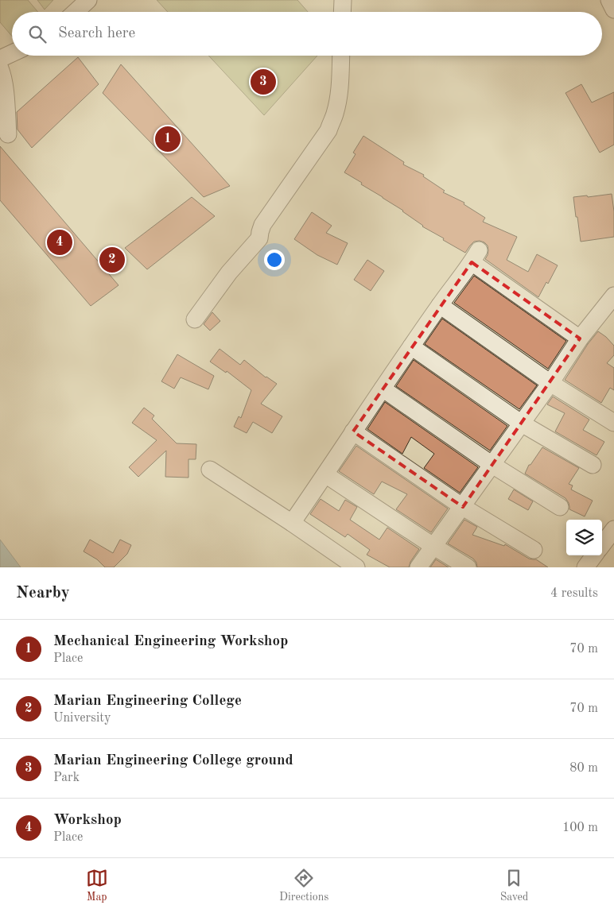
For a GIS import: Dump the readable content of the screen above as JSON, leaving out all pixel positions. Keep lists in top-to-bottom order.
{
  "page": {
    "search": "Search here",
    "pins": [
      "3",
      "1",
      "4",
      "2"
    ],
    "heading": ["Nearby", "4 results"],
    "list": [
      {
        "mark": "1",
        "name": "Mechanical Engineering Workshop",
        "note": "Place",
        "value": "70 m"
      },
      {
        "mark": "2",
        "name": "Marian Engineering College",
        "note": "University",
        "value": "70 m"
      },
      {
        "mark": "3",
        "name": "Marian Engineering College ground",
        "note": "Park",
        "value": "80 m"
      },
      {
        "mark": "4",
        "name": "Workshop",
        "note": "Place",
        "value": "100 m"
      }
    ],
    "nav": ["Map", "Directions", "Saved"]
  }
}
